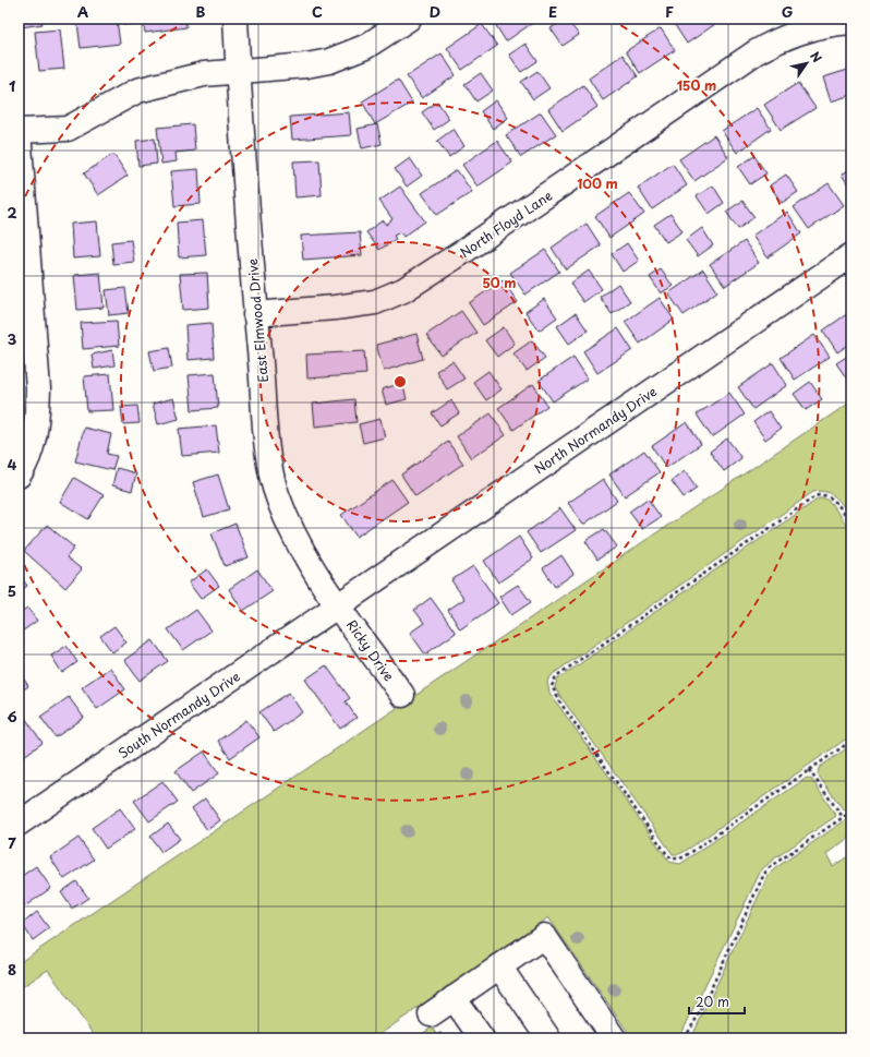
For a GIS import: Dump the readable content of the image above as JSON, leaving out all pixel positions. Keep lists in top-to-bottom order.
{
  "streets": {
    "street": [
      "North Floyd Lane",
      "East Elmwood Drive",
      "North Normandy Drive",
      "Ricky Drive",
      "South Normandy Drive"
    ]
  },
  "crossings": [
    ["North Floyd Lane", "East Elmwood Drive"],
    ["East Elmwood Drive", "North Normandy Drive"],
    ["East Elmwood Drive", "Ricky Drive"],
    ["East Elmwood Drive", "South Normandy Drive"],
    ["North Normandy Drive", "Ricky Drive"],
    ["North Normandy Drive", "South Normandy Drive"],
    ["Ricky Drive", "South Normandy Drive"]
  ],
  "scale_bar": "20 m",
  "north": "top right",
  "grid": {
    "columns": [
      "A",
      "B",
      "C",
      "D",
      "E",
      "F",
      "G"
    ],
    "rows": [
      "1",
      "2",
      "3",
      "4",
      "5",
      "6",
      "7",
      "8"
    ]
  },
  "rings": ["150 m", "100 m", "50 m"]
}
